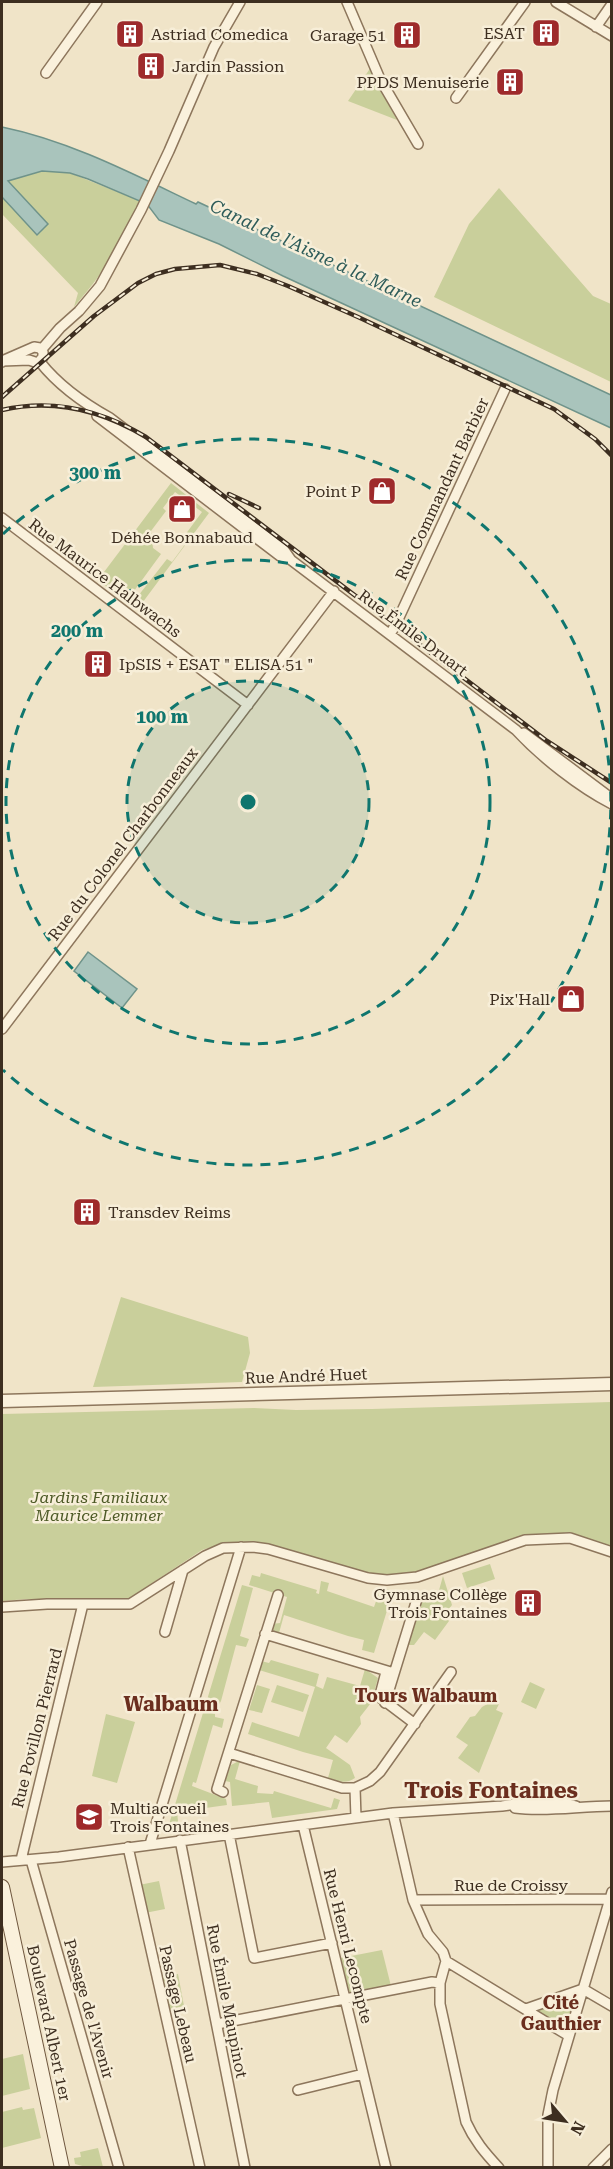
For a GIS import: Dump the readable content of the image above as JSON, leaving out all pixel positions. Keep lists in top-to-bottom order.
{
  "streets": {
    "main road": ["Boulevard Albert 1er"],
    "street": [
      "Rue Commandant Barbier",
      "Rue Maurice Halbwachs",
      "Rue Émile Druart",
      "Rue du Colonel Charbonneaux",
      "Rue André Huet",
      "Rue Povillon Pierrard",
      "Rue de Croissy",
      "Rue Henri Lecompte",
      "Rue Émile Maupinot",
      "Passage Lebeau",
      "Passage de l'Avenir"
    ]
  },
  "crossings": [
    ["Rue Commandant Barbier", "Rue Émile Druart"],
    ["Rue Maurice Halbwachs", "Rue du Colonel Charbonneaux"],
    ["Rue Émile Druart", "Rue du Colonel Charbonneaux"],
    ["Rue Povillon Pierrard", "Passage de l'Avenir"]
  ],
  "districts": [
    "Tours Walbaum",
    "Walbaum",
    "Trois Fontaines",
    "Cité Gauthier"
  ],
  "water": ["Canal de l'Aisne à la Marne"],
  "parks": ["Jardins Familiaux Maurice Lemmer"],
  "places": {
    "building": [
      "ESAT",
      "Astriad Comedica",
      "Garage 51",
      "Jardin Passion",
      "PPDS Menuiserie",
      "IpSIS + ESAT \" ELISA 51 \"",
      "Transdev Reims",
      "Gymnase Collège Trois Fontaines"
    ],
    "shop": ["Point P", "Déhée Bonnabaud", "Pix'Hall"],
    "school or university": ["Multiaccueil Trois Fontaines"]
  },
  "north": "bottom right",
  "rings": ["300 m", "200 m", "100 m"]
}
